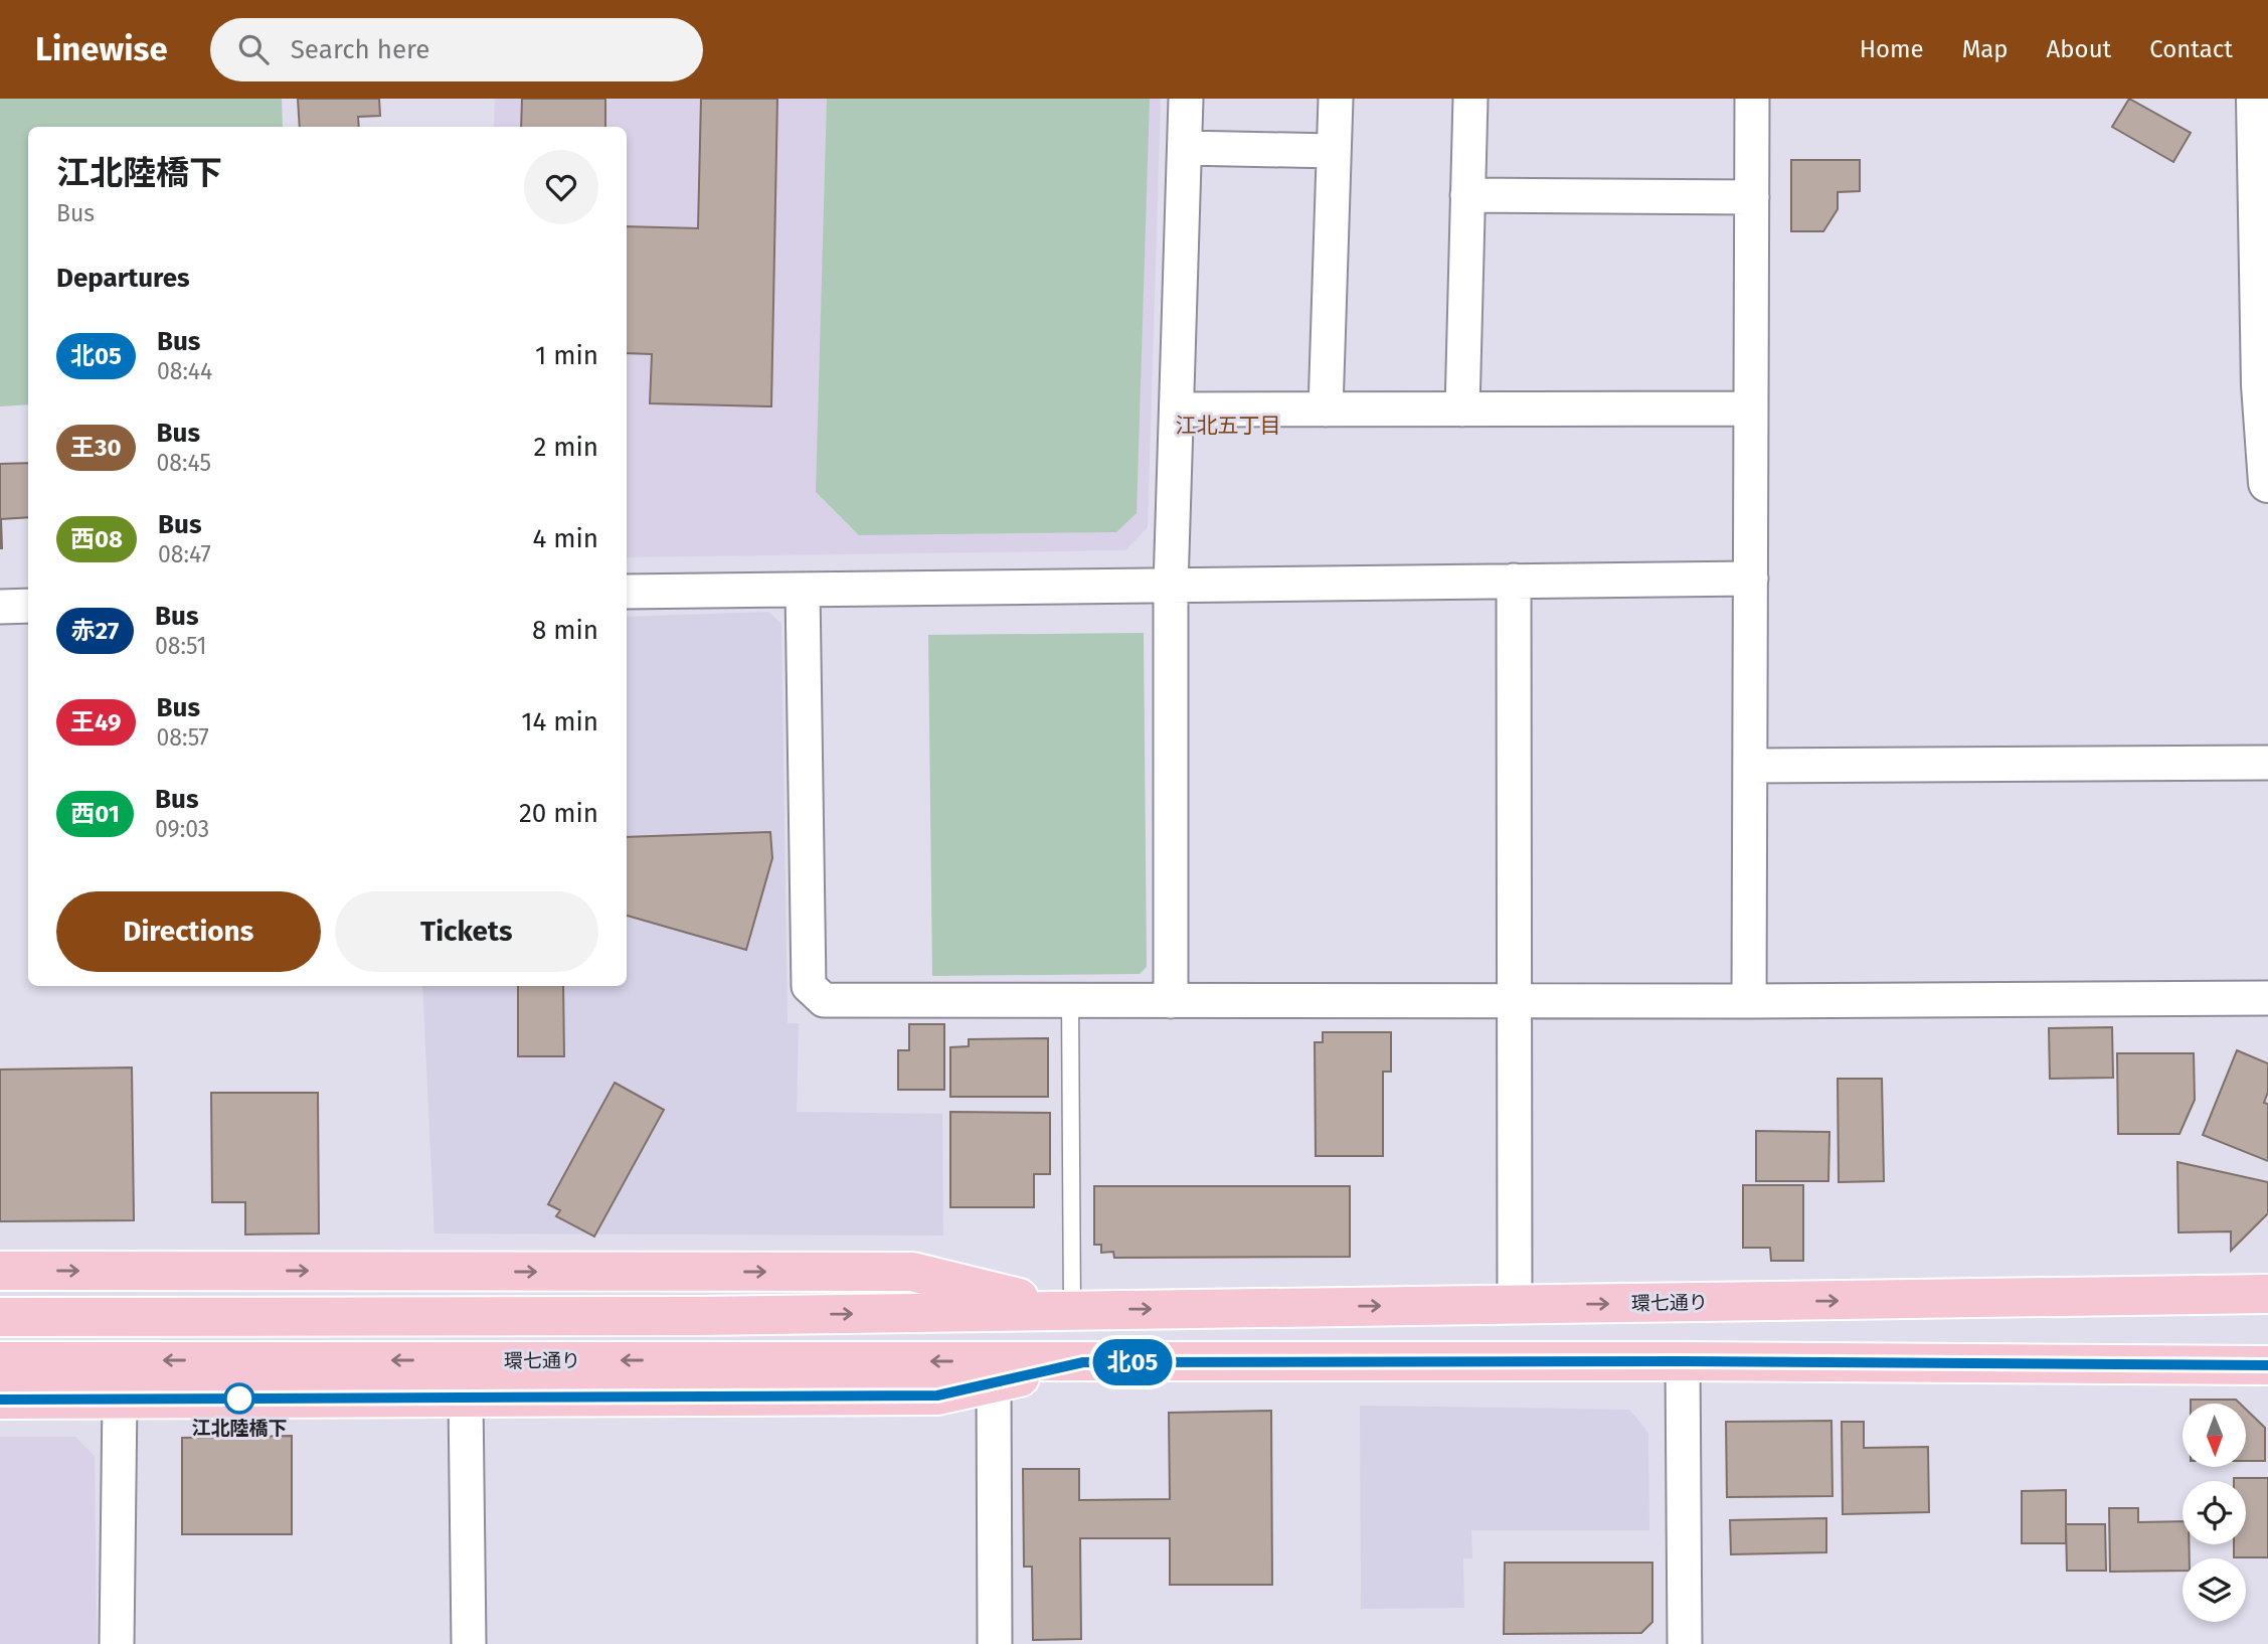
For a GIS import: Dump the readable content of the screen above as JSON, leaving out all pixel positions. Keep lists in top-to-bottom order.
{
  "streets": {
    "main road": ["環七通り"]
  },
  "districts": ["江北五丁目"],
  "places": ["江北陸橋下"],
  "lines": ["bus line 北05"],
  "north": "bottom",
  "page": {
    "header": "Linewise",
    "search": "Search here",
    "nav": [
      "Home",
      "Map",
      "About",
      "Contact"
    ],
    "on_map": "北05",
    "heading": [
      ["江北陸橋下", "Bus"],
      "Departures"
    ],
    "list": [
      {
        "mark": "北05",
        "name": "Bus",
        "note": "08:44",
        "value": "1 min"
      },
      {
        "mark": "王30",
        "name": "Bus",
        "note": "08:45",
        "value": "2 min"
      },
      {
        "mark": "西08",
        "name": "Bus",
        "note": "08:47",
        "value": "4 min"
      },
      {
        "mark": "赤27",
        "name": "Bus",
        "note": "08:51",
        "value": "8 min"
      },
      {
        "mark": "王49",
        "name": "Bus",
        "note": "08:57",
        "value": "14 min"
      },
      {
        "mark": "西01",
        "name": "Bus",
        "note": "09:03",
        "value": "20 min"
      }
    ],
    "buttons": ["Directions", "Tickets"]
  }
}
